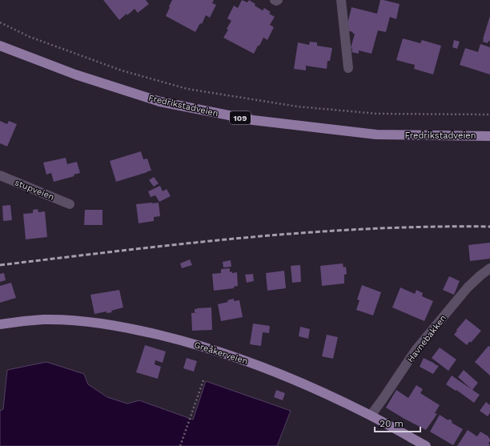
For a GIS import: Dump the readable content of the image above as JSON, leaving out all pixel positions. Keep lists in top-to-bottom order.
{
  "streets": {
    "main road": ["Fredrikstadveien", "109", "Greåkerveien"],
    "street": ["stupveien", "Havnebakken"]
  },
  "crossings": [
    ["Havnebakken", "Greåkerveien"]
  ],
  "scale_bar": "20 m"
}
